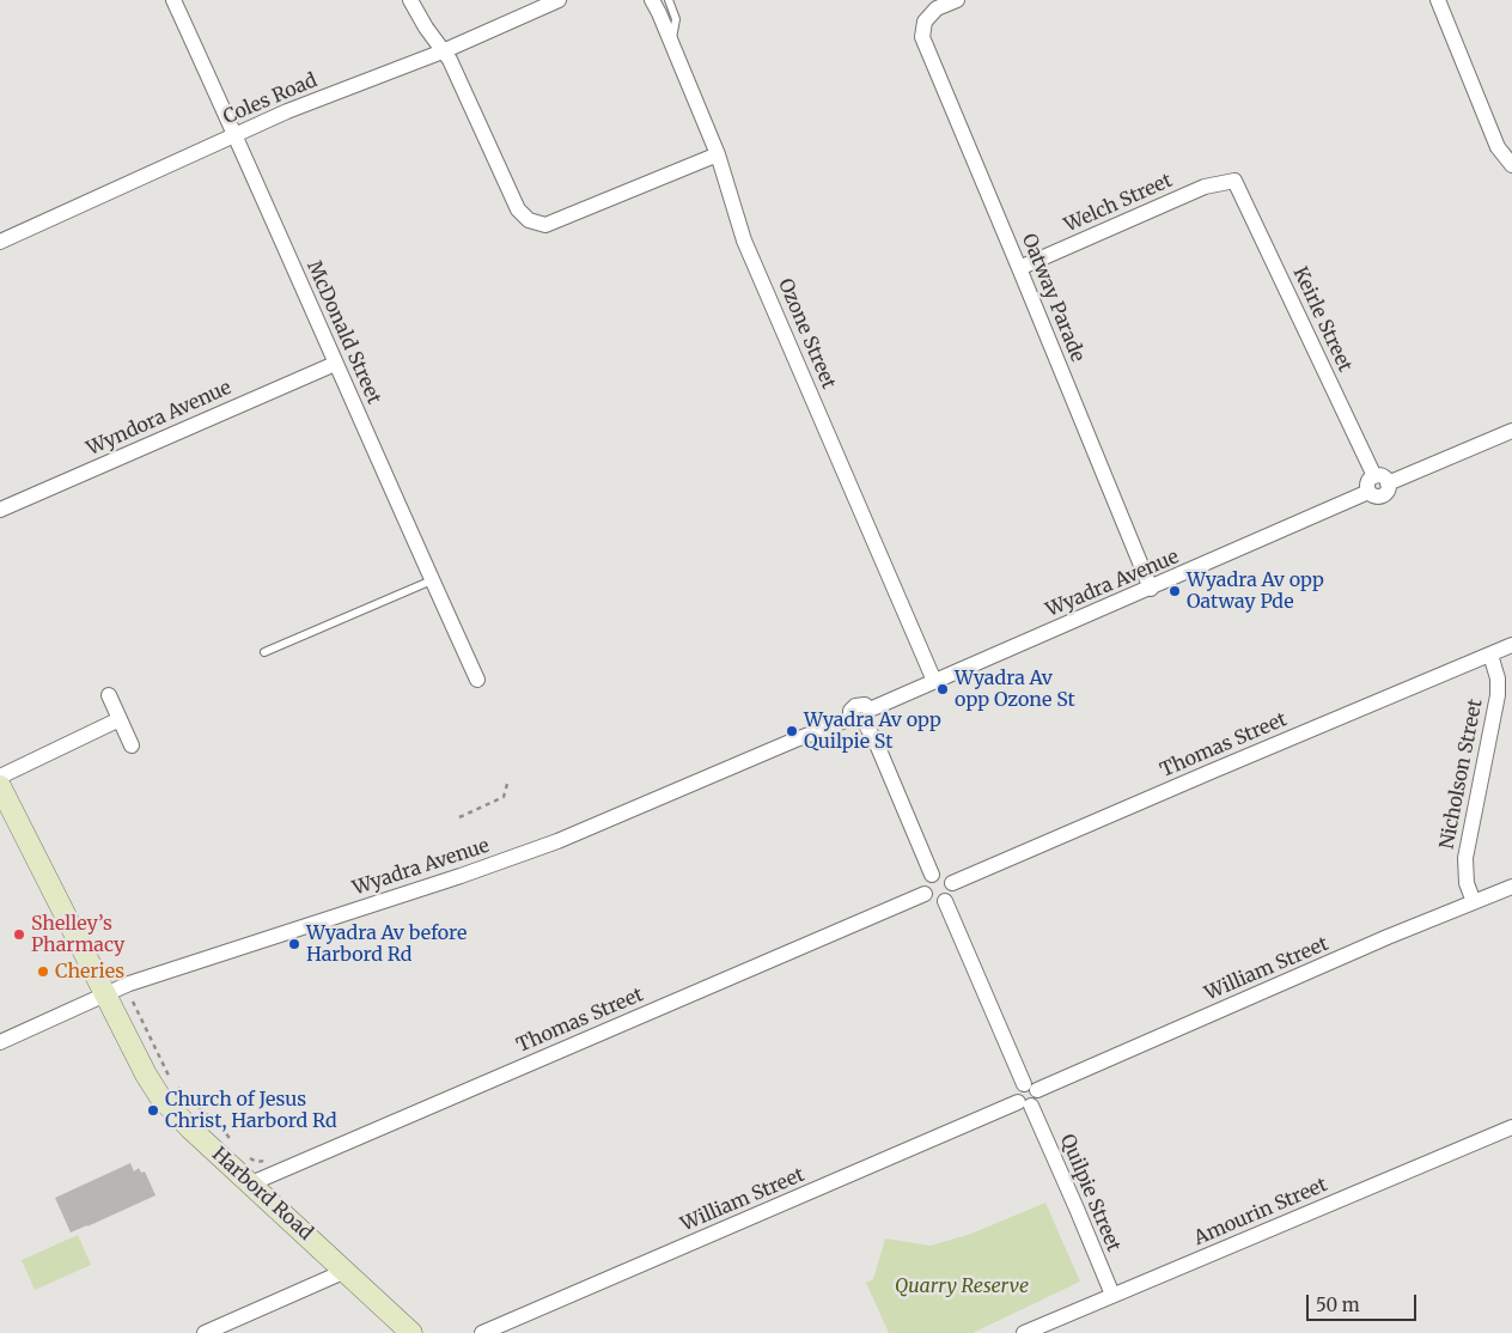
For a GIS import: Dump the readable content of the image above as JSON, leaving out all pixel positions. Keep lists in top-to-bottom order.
{
  "streets": {
    "main road": ["Harbord Road"],
    "street": [
      "Coles Road",
      "Welch Street",
      "Oatway Parade",
      "Keirle Street",
      "McDonald Street",
      "Ozone Street",
      "Wyndora Avenue",
      "Wyadra Avenue",
      "Thomas Street",
      "Nicholson Street",
      "William Street",
      "Quilpie Street",
      "Amourin Street"
    ]
  },
  "crossings": [
    ["Coles Road", "McDonald Street"],
    ["Welch Street", "Oatway Parade"],
    ["Welch Street", "Keirle Street"],
    ["Oatway Parade", "Wyadra Avenue"],
    ["Keirle Street", "Wyadra Avenue"],
    ["McDonald Street", "Wyndora Avenue"],
    ["Ozone Street", "Wyadra Avenue"],
    ["Wyadra Avenue", "Harbord Road"],
    ["Thomas Street", "Nicholson Street"],
    ["Thomas Street", "Harbord Road"],
    ["Nicholson Street", "William Street"],
    ["William Street", "Quilpie Street"],
    ["Quilpie Street", "Amourin Street"]
  ],
  "parks": ["Quarry Reserve"],
  "places": [
    "Wyadra Av opp Oatway Pde",
    "Wyadra Av opp Ozone St",
    "Wyadra Av opp Quilpie St",
    "Shelley’s Pharmacy",
    "Wyadra Av before Harbord Rd",
    "Cheries",
    "Church of Jesus Christ, Harbord Rd"
  ],
  "scale_bar": "50 m"
}
